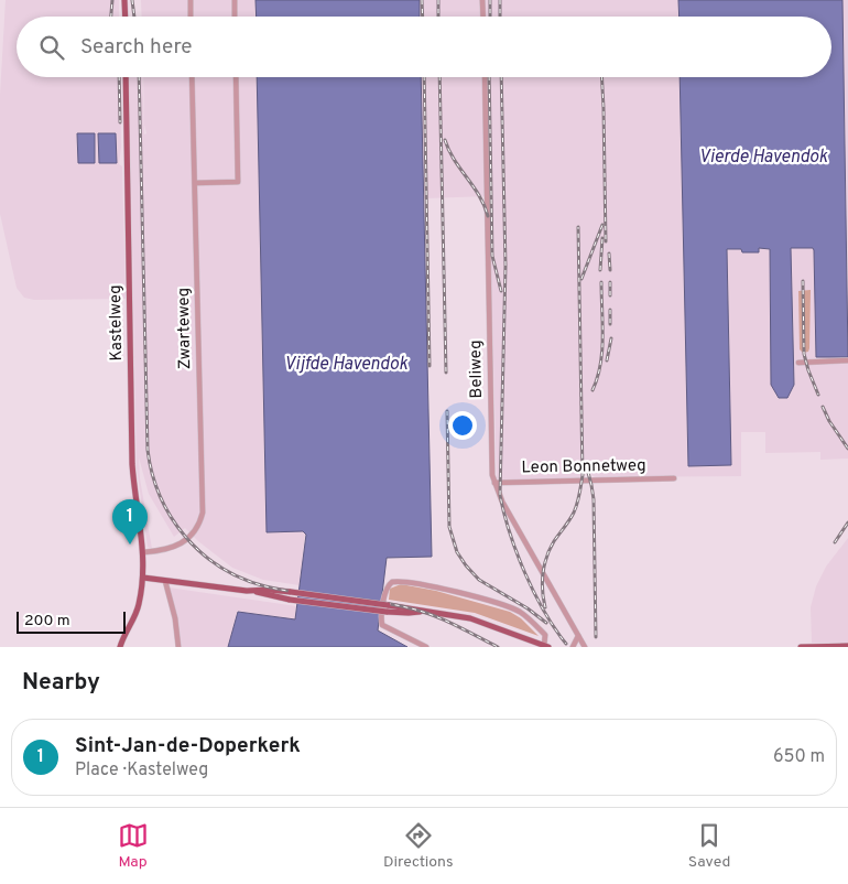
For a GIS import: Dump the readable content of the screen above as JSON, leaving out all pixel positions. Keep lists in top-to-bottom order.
{
  "streets": {
    "main road": ["Kastelweg"],
    "street": ["Zwarteweg", "Beliweg", "Leon Bonnetweg"]
  },
  "crossings": [
    ["Kastelweg", "Zwarteweg"],
    ["Beliweg", "Leon Bonnetweg"]
  ],
  "water": ["Vierde Havendok", "Vijfde Havendok"],
  "scale_bar": "200 m",
  "page": {
    "search": "Search here",
    "pins": "1",
    "scale": "200 m",
    "heading": "Nearby",
    "list": [
      {
        "mark": "1",
        "name": "Sint-Jan-de-Doperkerk",
        "note": "Place · Kastelweg",
        "value": "650 m"
      }
    ],
    "nav": ["Map", "Directions", "Saved"]
  }
}
